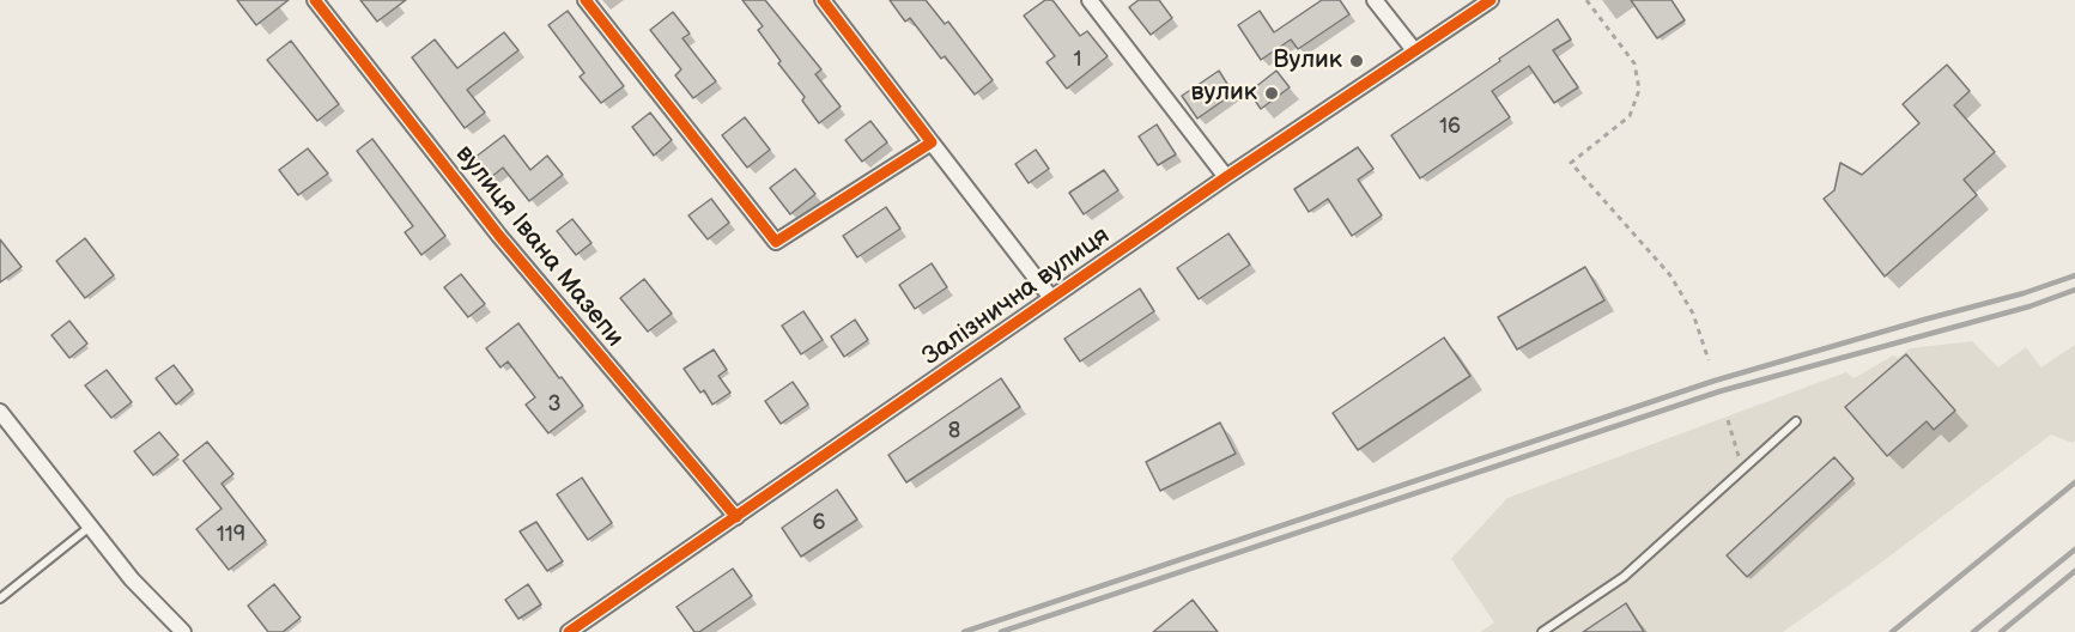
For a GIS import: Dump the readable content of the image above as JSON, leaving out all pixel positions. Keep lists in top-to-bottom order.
{
  "streets": {
    "street": ["вулиця Івана Мазепи", "Залізнична вулиця"]
  },
  "crossings": [
    ["вулиця Івана Мазепи", "Залізнична вулиця"]
  ],
  "places": ["Вулик", "вулик"],
  "house_numbers": [
    "1",
    "16",
    "3",
    "8",
    "6",
    "119"
  ]
}
